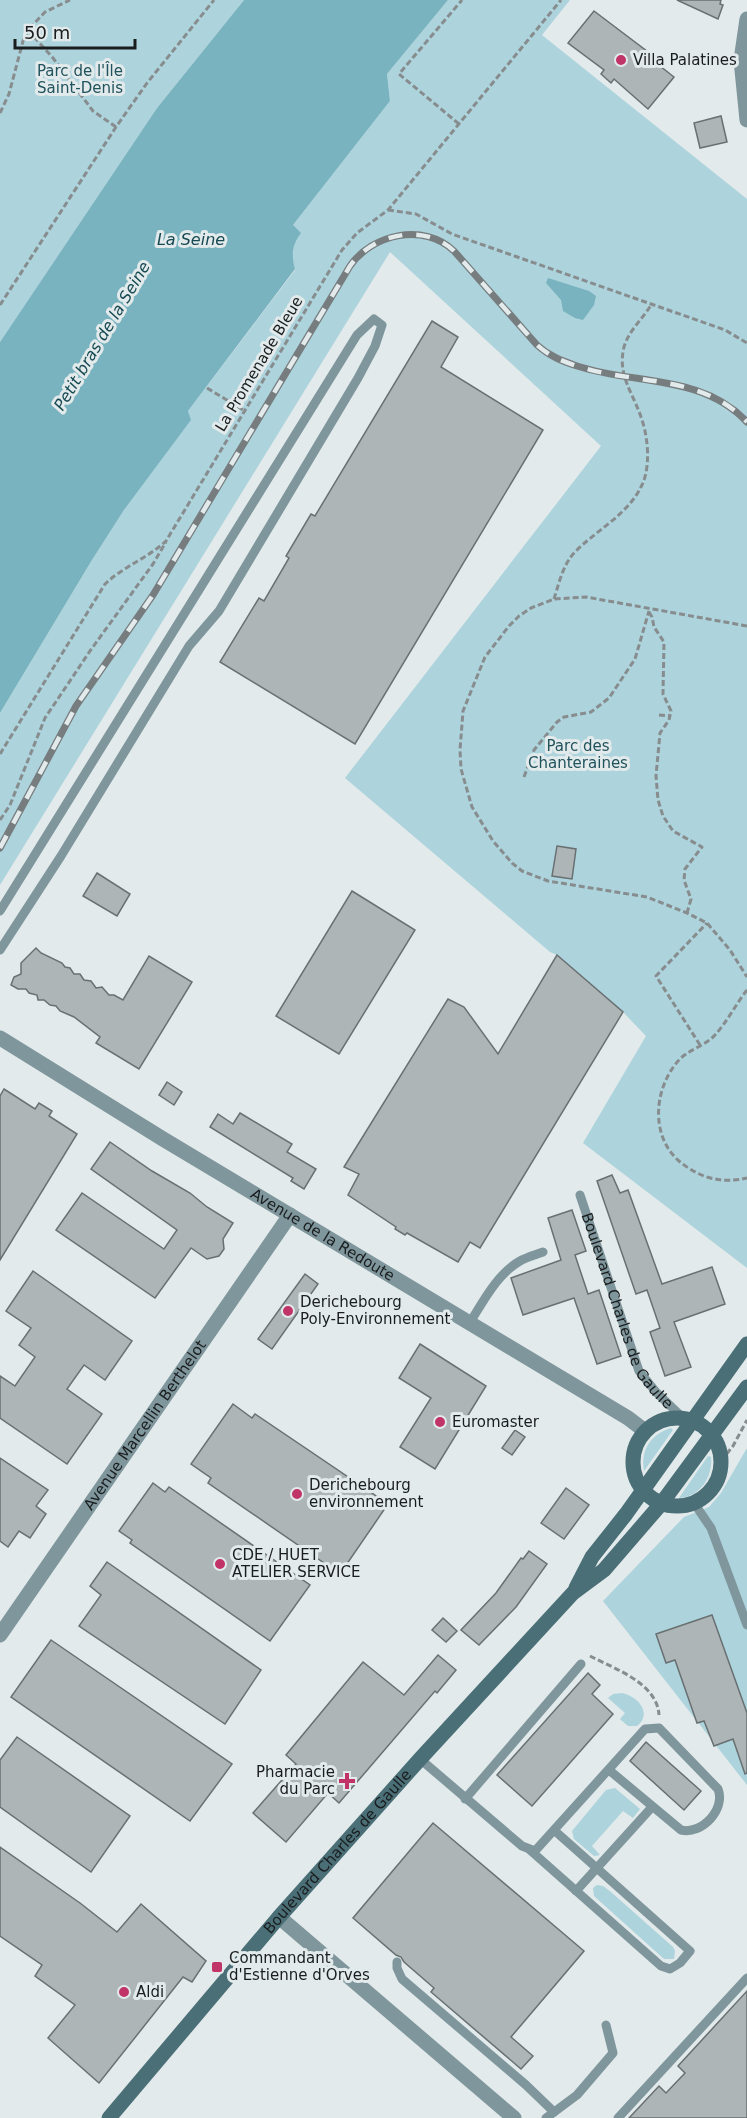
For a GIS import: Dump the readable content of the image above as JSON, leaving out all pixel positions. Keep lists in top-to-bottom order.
{
  "streets": {
    "main road": ["Boulevard Charles de Gaulle"],
    "street": ["Avenue de la Redoute", "Avenue Marcellin Berthelot"],
    "path": ["La Promenade Bleue"]
  },
  "crossings": [
    ["Avenue de la Redoute", "Boulevard Charles de Gaulle"],
    ["Avenue de la Redoute", "Avenue Marcellin Berthelot"]
  ],
  "water": ["La Seine", "Petit bras de la Seine"],
  "parks": ["Parc de l'Île Saint-Denis", "Parc des Chanteraines"],
  "places": {
    "other": [
      "Villa Palatines",
      "Derichebourg Poly-Environnement",
      "Euromaster",
      "Derichebourg environnement",
      "CDE / HUET ATELIER SERVICE",
      "Aldi"
    ],
    "health": ["Pharmacie du Parc"],
    "transit": ["Commandant d'Estienne d'Orves"]
  },
  "scale_bar": "50 m"
}
